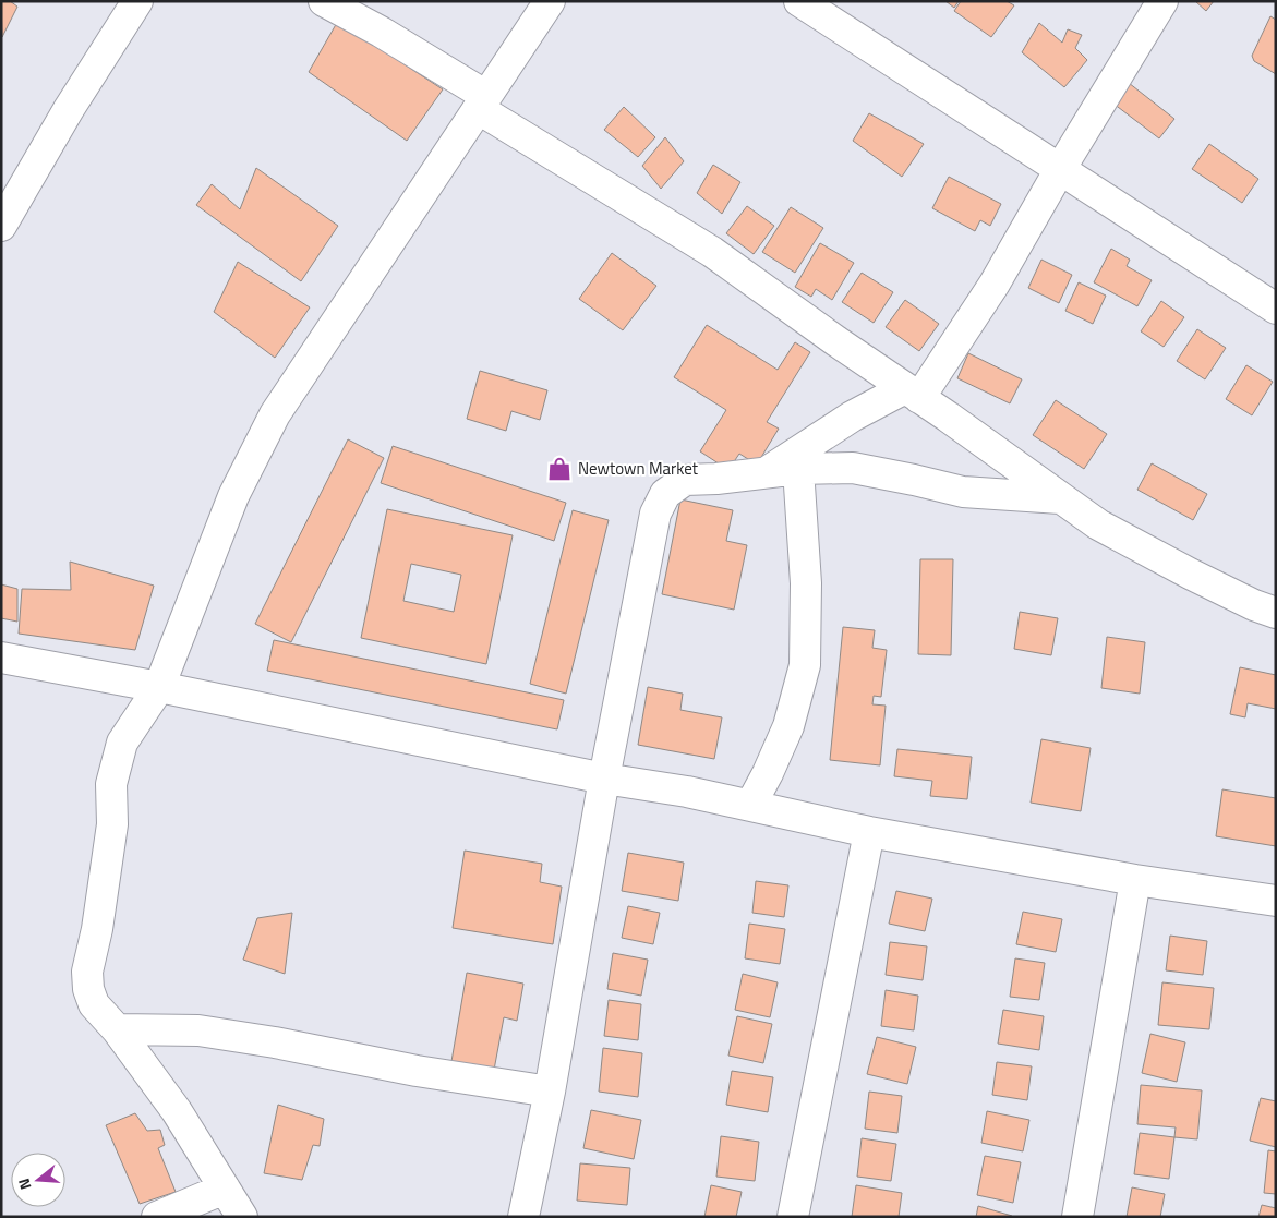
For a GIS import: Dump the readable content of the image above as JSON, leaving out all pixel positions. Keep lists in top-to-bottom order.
{
  "places": {
    "shop": ["Newtown Market"]
  },
  "north": "left"
}
